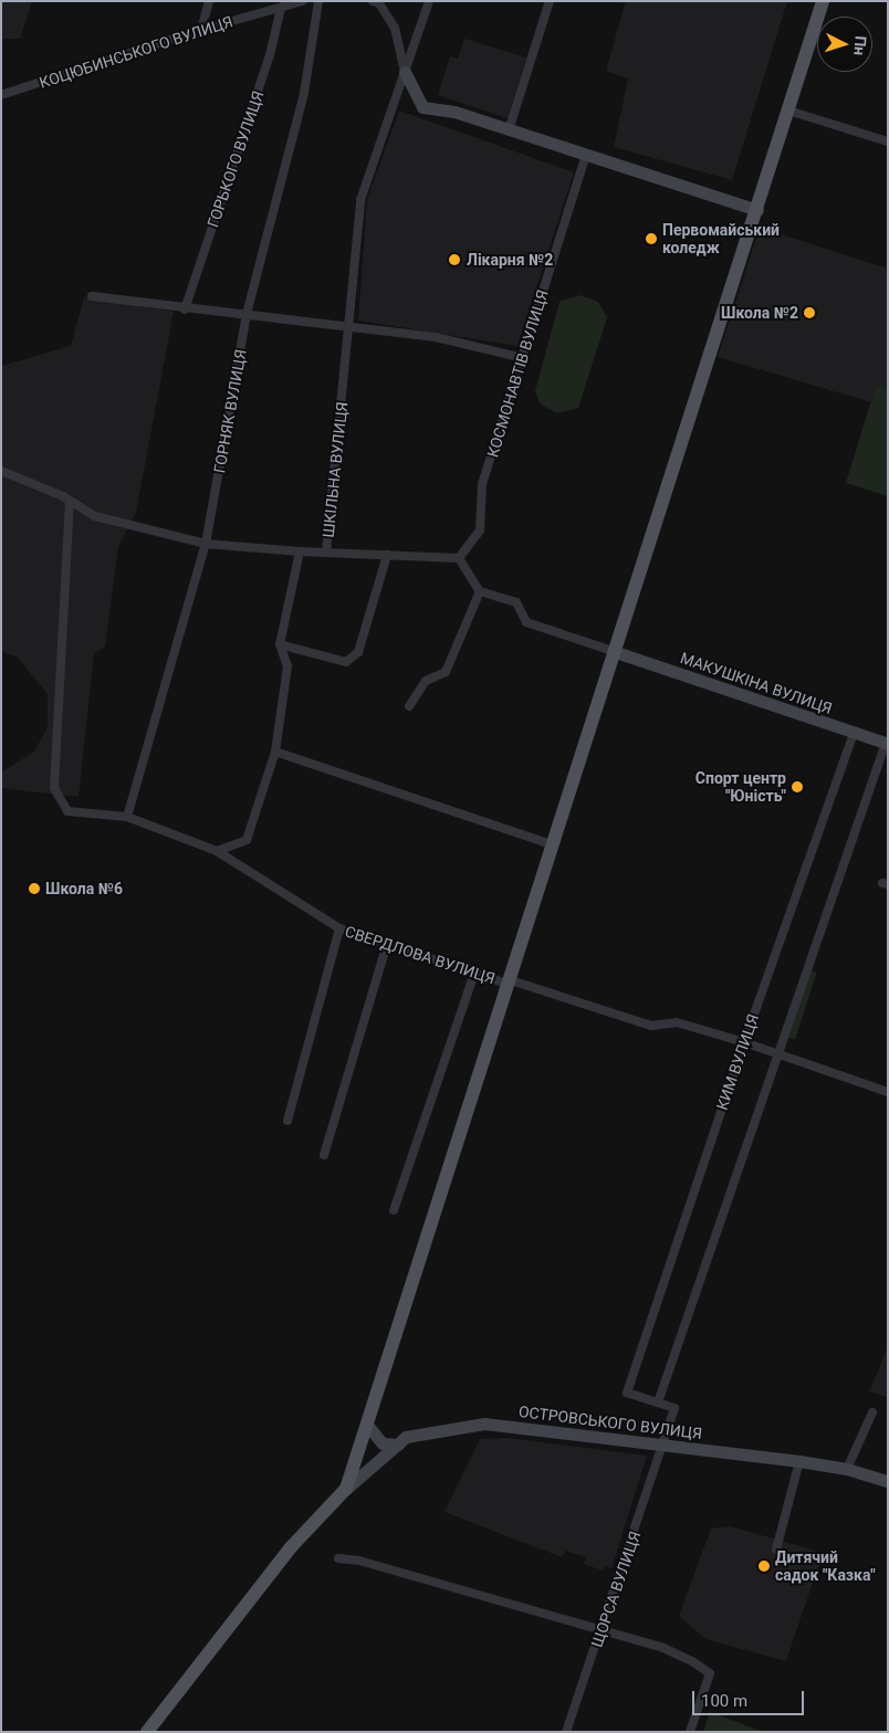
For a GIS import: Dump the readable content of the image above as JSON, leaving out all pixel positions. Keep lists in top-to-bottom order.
{
  "streets": {
    "street": [
      "КОЦЮБИНСЬКОГО ВУЛИЦЯ",
      "ГОРЬКОГО ВУЛИЦЯ",
      "КОСМОНАВТІВ ВУЛИЦЯ",
      "ГОРНЯК ВУЛИЦЯ",
      "ШКІЛЬНА ВУЛИЦЯ",
      "МАКУШКІНА ВУЛИЦЯ",
      "СВЕРДЛОВА ВУЛИЦЯ",
      "КИМ ВУЛИЦЯ",
      "ОСТРОВСЬКОГО ВУЛИЦЯ",
      "ЩОРСА ВУЛИЦЯ"
    ]
  },
  "crossings": [
    ["КОЦЮБИНСЬКОГО ВУЛИЦЯ", "ГОРЬКОГО ВУЛИЦЯ"],
    ["ГОРНЯК ВУЛИЦЯ", "ШКІЛЬНА ВУЛИЦЯ"],
    ["ГОРНЯК ВУЛИЦЯ", "СВЕРДЛОВА ВУЛИЦЯ"],
    ["ШКІЛЬНА ВУЛИЦЯ", "СВЕРДЛОВА ВУЛИЦЯ"],
    ["МАКУШКІНА ВУЛИЦЯ", "КИМ ВУЛИЦЯ"],
    ["СВЕРДЛОВА ВУЛИЦЯ", "КИМ ВУЛИЦЯ"],
    ["КИМ ВУЛИЦЯ", "ЩОРСА ВУЛИЦЯ"],
    ["ОСТРОВСЬКОГО ВУЛИЦЯ", "ЩОРСА ВУЛИЦЯ"]
  ],
  "places": [
    "Первомайський коледж",
    "Лікарня №2",
    "Школа №2",
    "Спорт центр \"Юність\"",
    "Школа №6",
    "Дитячий садок \"Казка\""
  ],
  "scale_bar": "100 m",
  "north": "right"
}
